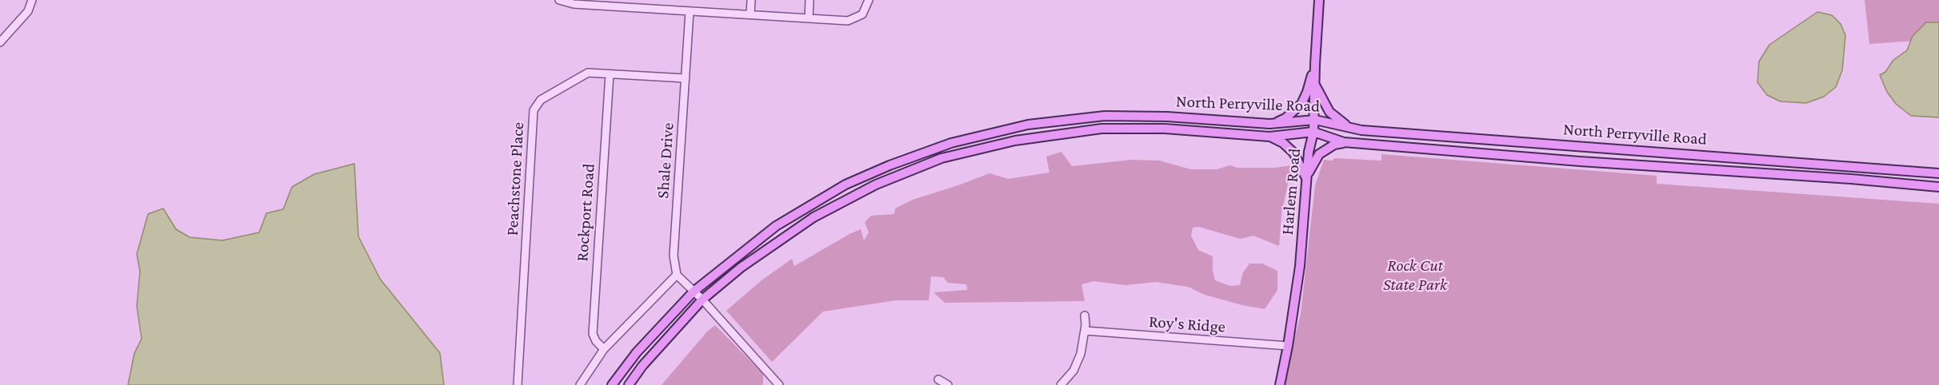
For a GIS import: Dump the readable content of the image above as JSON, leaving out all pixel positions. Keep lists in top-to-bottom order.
{
  "streets": {
    "main road": ["North Perryville Road", "Harlem Road"],
    "street": [
      "Shale Drive",
      "Peachstone Place",
      "Rockport Road",
      "Roy's Ridge"
    ]
  },
  "crossings": [
    ["North Perryville Road", "Harlem Road"],
    ["Shale Drive", "Peachstone Place"],
    ["Peachstone Place", "Rockport Road"],
    ["Harlem Road", "Roy's Ridge"]
  ],
  "parks": ["Rock Cut State Park"]
}
